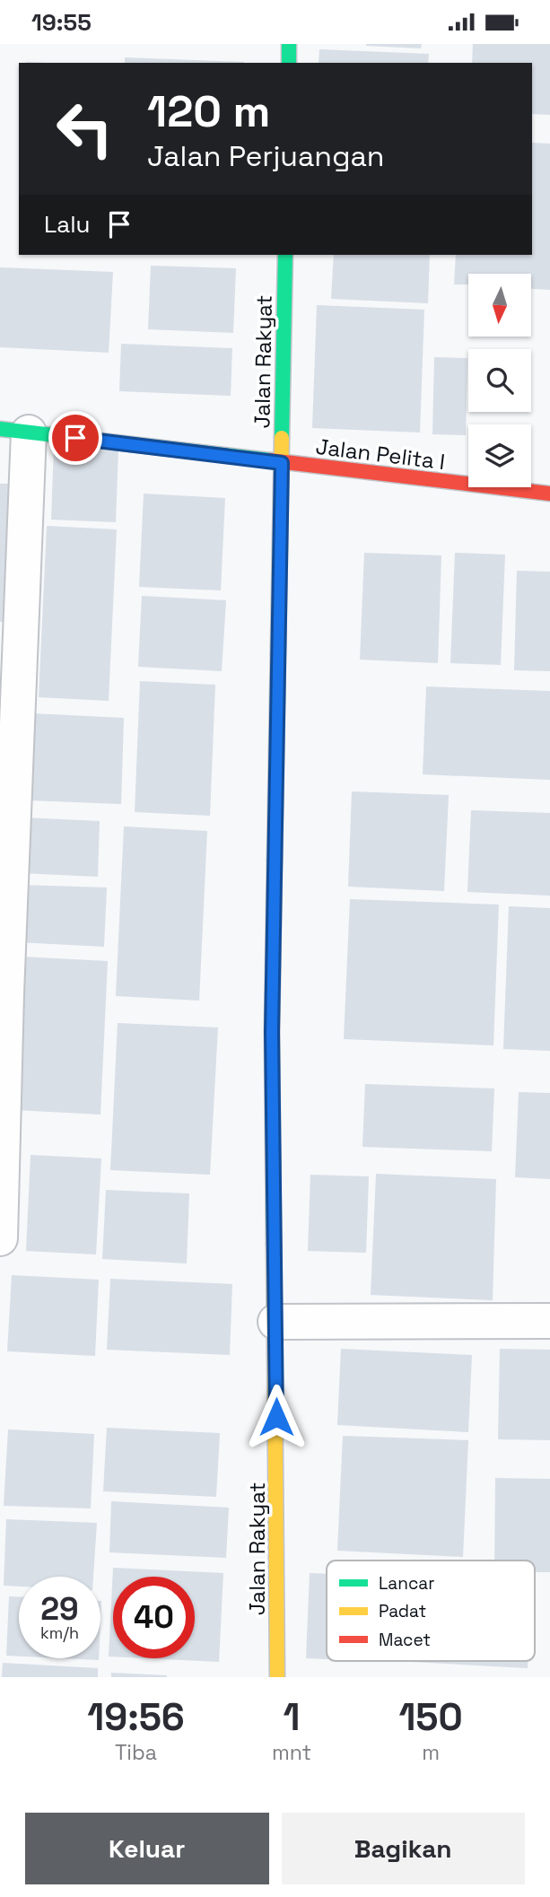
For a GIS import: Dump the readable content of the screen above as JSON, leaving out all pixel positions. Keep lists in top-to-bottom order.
{
  "streets": {
    "street": ["Jalan Rakyat", "Jalan Pelita I"]
  },
  "crossings": [
    ["Jalan Rakyat", "Jalan Pelita I"]
  ],
  "legend": ["Lancar", "Padat", "Macet"],
  "north": "bottom",
  "page": {
    "status": "19:55",
    "turn": ["120 m", "Jalan Perjuangan"],
    "then": "Lalu",
    "speed": "29 km/h",
    "limit": "40",
    "eta": [
      "19:56",
      "Tiba",
      "1",
      "mnt",
      "150",
      "m"
    ],
    "buttons": ["Keluar", "Bagikan"]
  }
}
